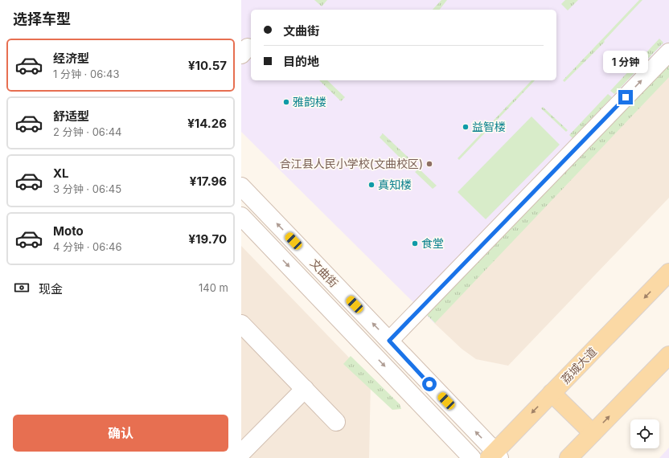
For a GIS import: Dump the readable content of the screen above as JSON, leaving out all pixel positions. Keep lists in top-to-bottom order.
{
  "streets": {
    "main road": ["荔城大道"],
    "street": ["文曲街"]
  },
  "crossings": [
    ["文曲街", "荔城大道"]
  ],
  "places": [
    "雅韵楼",
    "益智楼",
    "合江县人民小学校(文曲校区)",
    "真知楼",
    "食堂"
  ],
  "page": {
    "heading": "选择车型",
    "banner": ["文曲街", "目的地"],
    "list": [
      {
        "name": "经济型",
        "note": "1 分钟 · 06:43",
        "value": "¥10.57"
      },
      {
        "name": "舒适型",
        "note": "2 分钟 · 06:44",
        "value": "¥14.26"
      },
      {
        "name": "XL",
        "note": "3 分钟 · 06:45",
        "value": "¥17.96"
      },
      {
        "name": "Moto",
        "note": "4 分钟 · 06:46",
        "value": "¥19.70"
      }
    ],
    "bubble": "1 分钟",
    "pay": ["现金", "140 m"],
    "buttons": "确认"
  }
}
